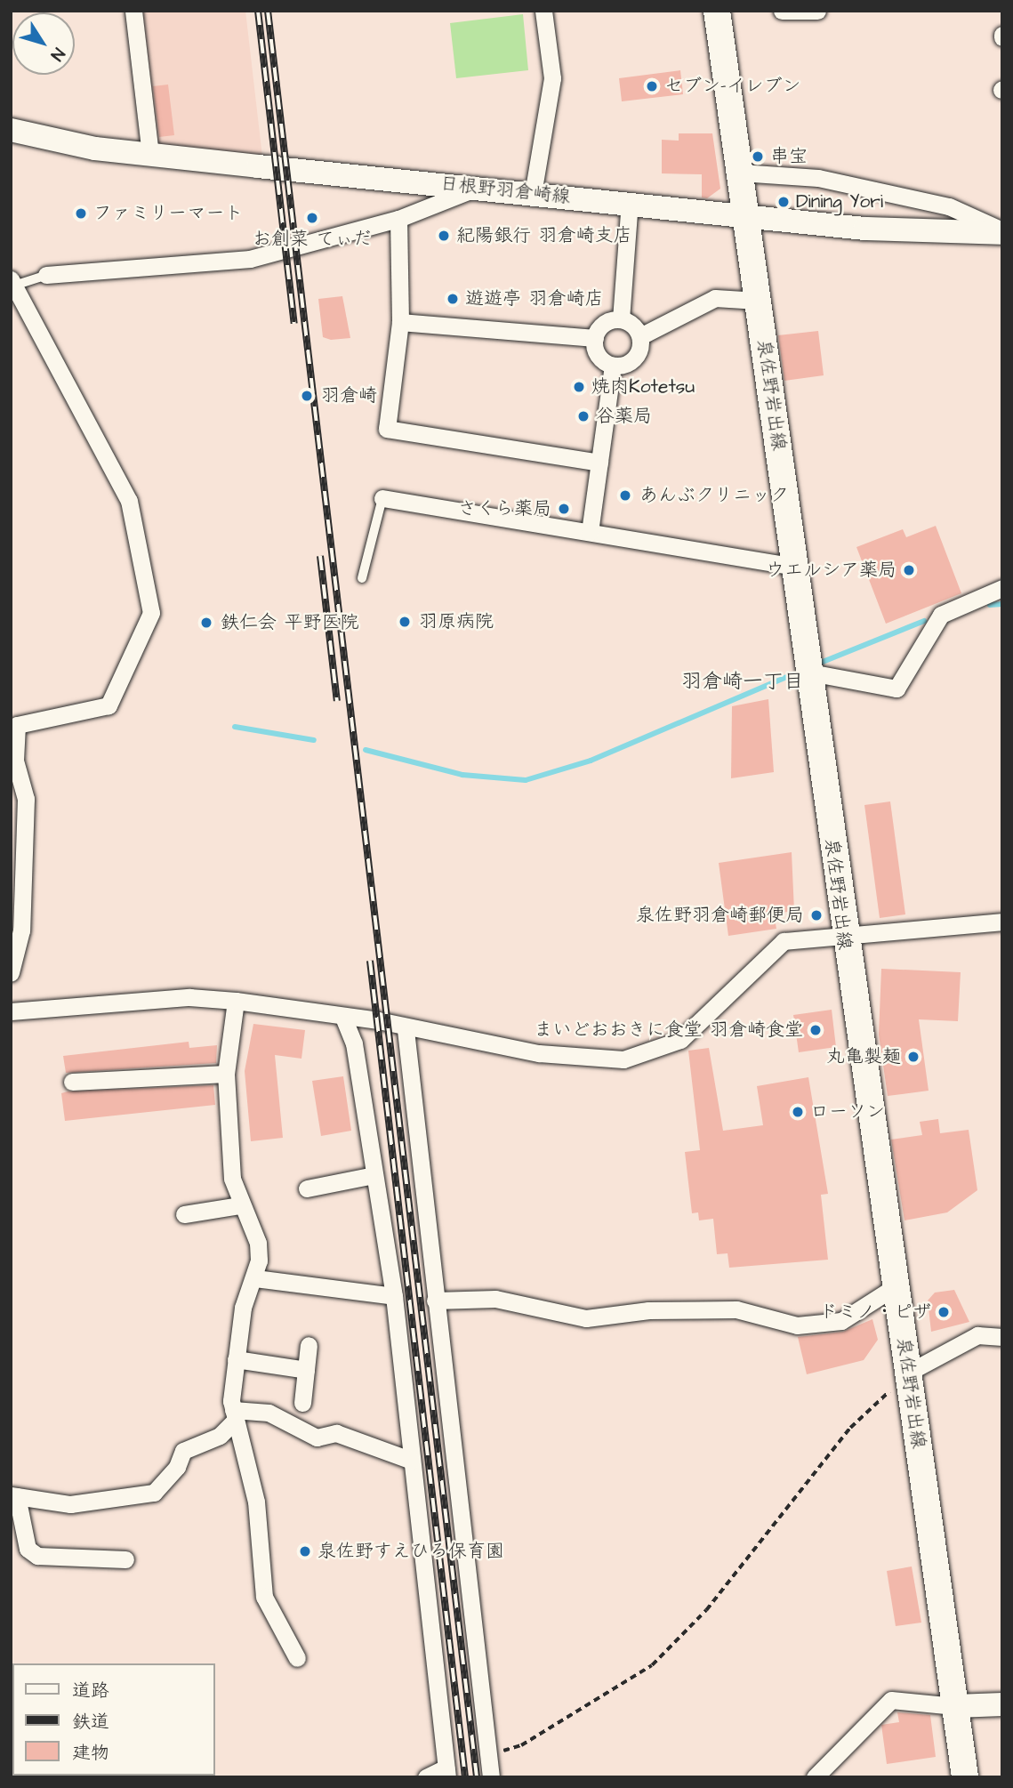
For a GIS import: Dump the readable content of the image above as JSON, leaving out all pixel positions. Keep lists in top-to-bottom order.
{
  "streets": {
    "main road": ["日根野羽倉崎線", "泉佐野岩出線"]
  },
  "crossings": [
    ["日根野羽倉崎線", "泉佐野岩出線"]
  ],
  "districts": ["羽倉崎一丁目"],
  "places": [
    "セブン-イレブン",
    "串宝",
    "Dining Yori",
    "ファミリーマート",
    "お創菜 てぃだ",
    "紀陽銀行 羽倉崎支店",
    "遊遊亭 羽倉崎店",
    "焼肉Kotetsu",
    "羽倉崎",
    "谷薬局",
    "あんぶクリニック",
    "さくら薬局",
    "ウエルシア薬局",
    "羽原病院",
    "鉄仁会 平野医院",
    "泉佐野羽倉崎郵便局",
    "まいどおおきに食堂 羽倉崎食堂",
    "丸亀製麺",
    "ローソン",
    "ドミノ・ピザ",
    "泉佐野すえひろ保育園"
  ],
  "legend": ["道路", "鉄道", "建物"],
  "north": "bottom right"
}
